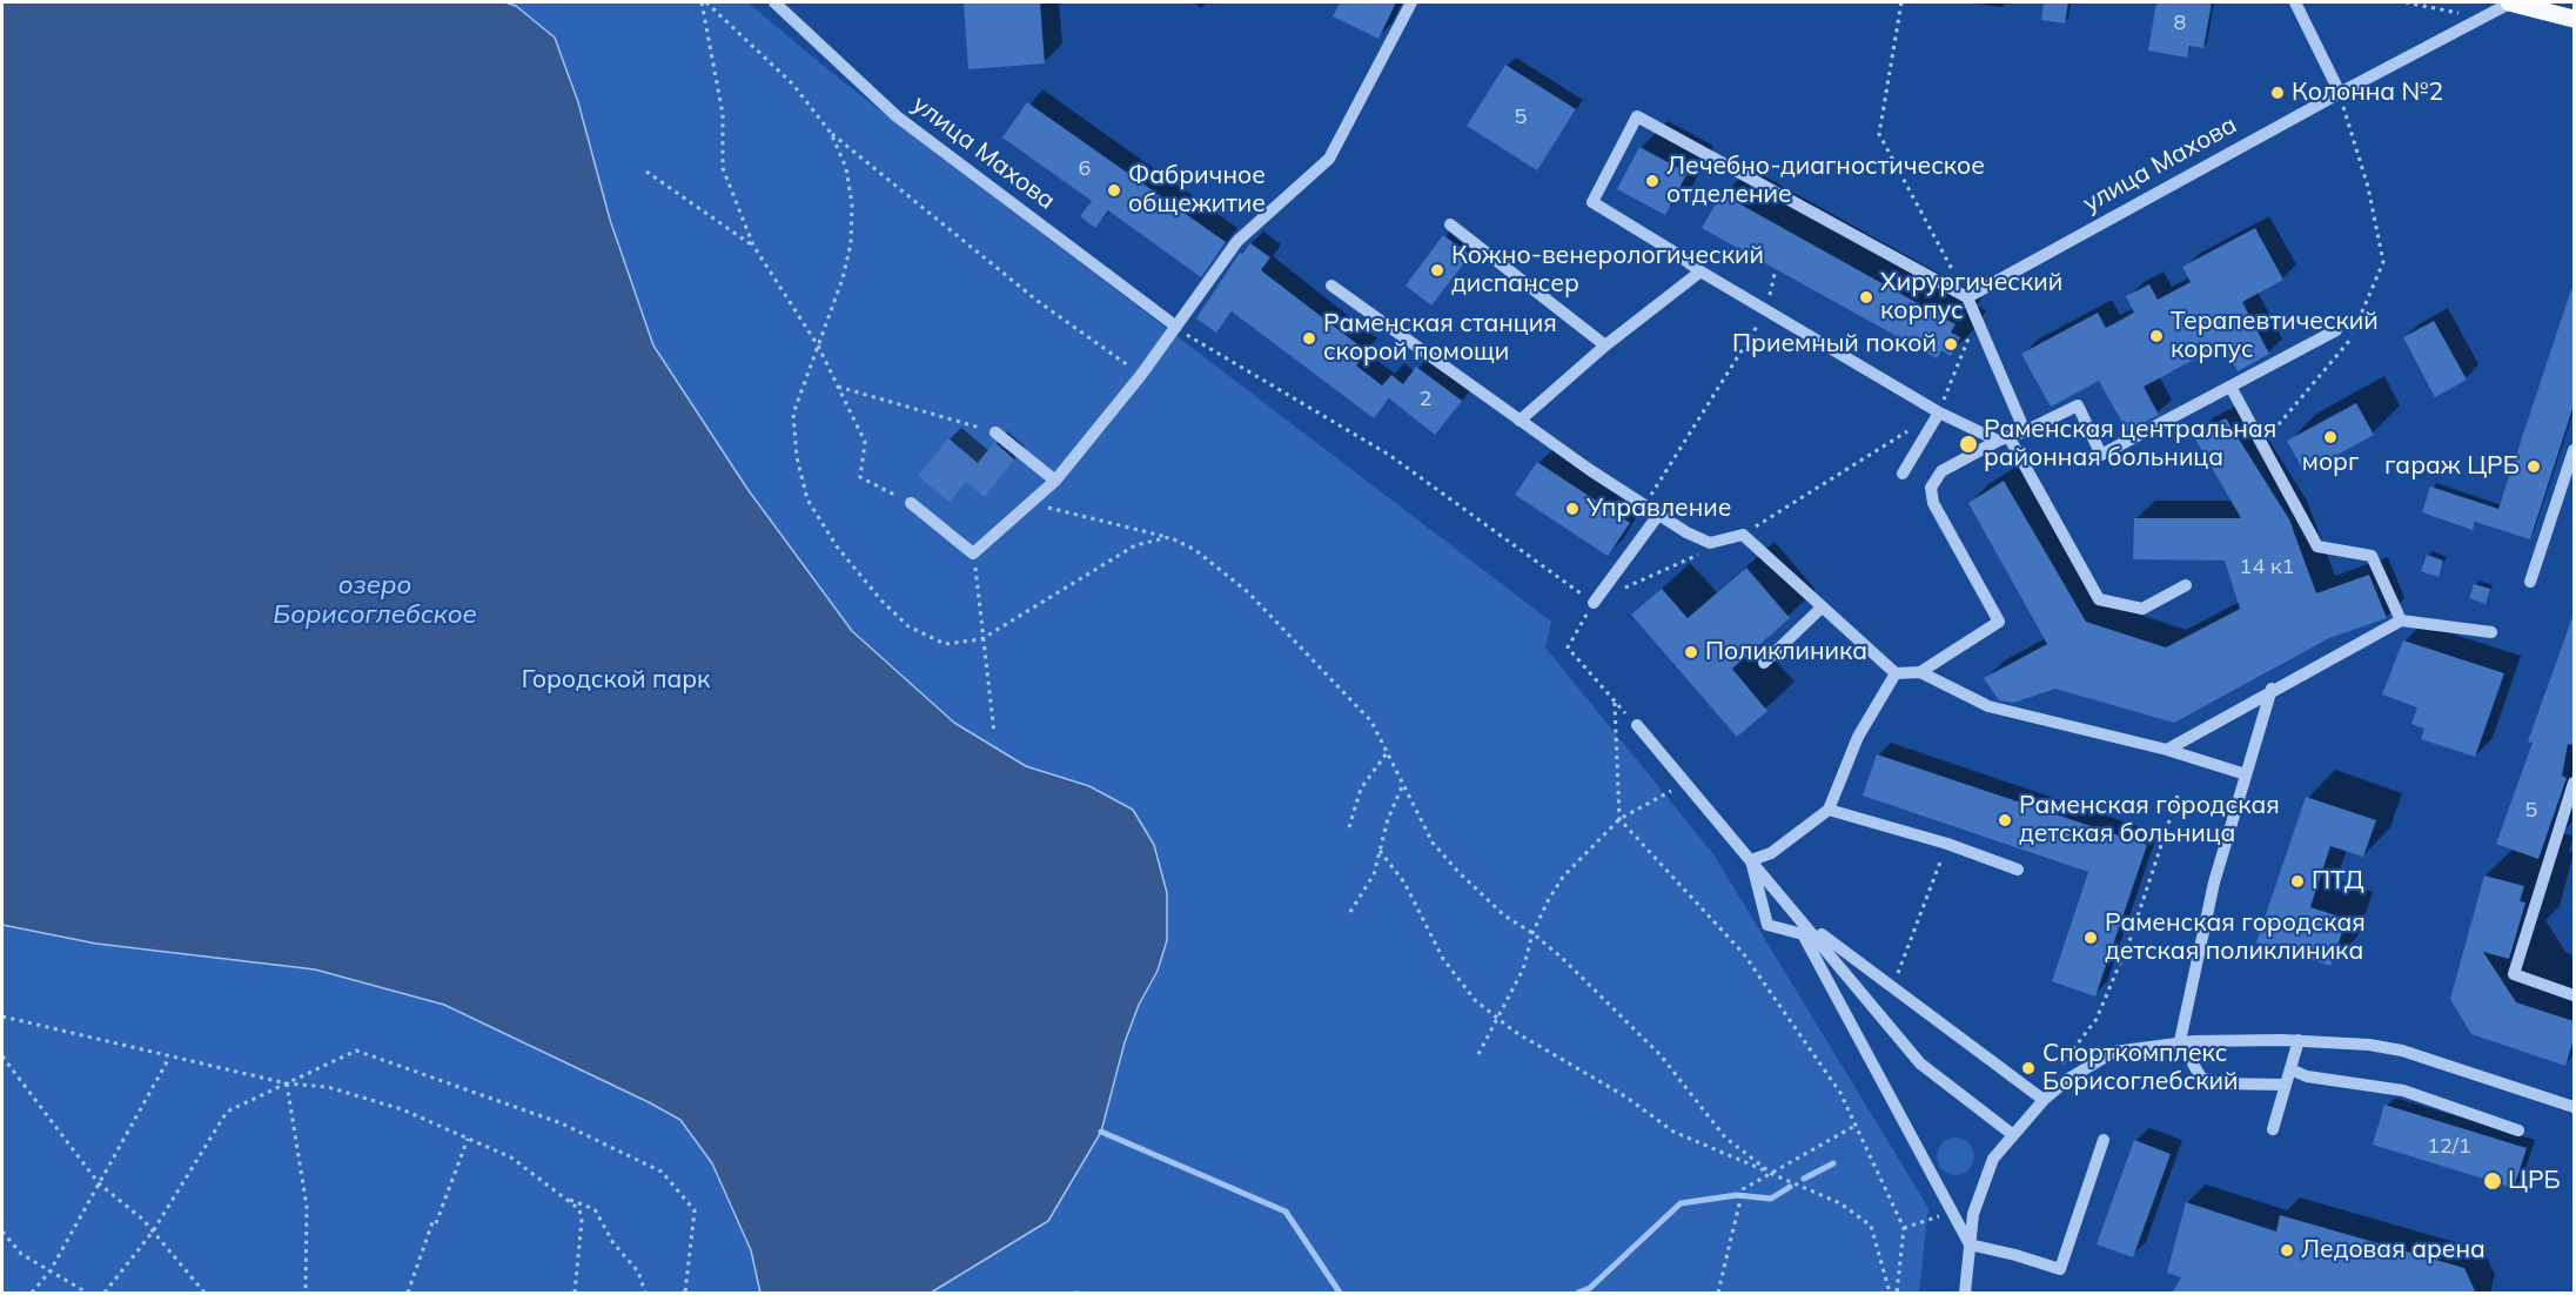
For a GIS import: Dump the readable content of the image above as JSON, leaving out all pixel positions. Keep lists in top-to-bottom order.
{
  "streets": {
    "street": ["улица Махова"]
  },
  "water": ["озеро Борисоглебское"],
  "parks": ["Городской парк"],
  "places": [
    "Колонна №2",
    "Лечебно-диагностическое отделение",
    "Фабричное общежитие",
    "Кожно-венерологический диспансер",
    "Хирургический корпус",
    "Терапевтический корпус",
    "Раменская станция скорой помощи",
    "Приемный покой",
    "морг",
    "Раменская центральная районная больница",
    "гараж ЦРБ",
    "Управление",
    "Поликлиника",
    "Раменская городская детская больница",
    "ПТД",
    "Раменская городская детская поликлиника",
    "Спорткомплекс Борисоглебский",
    "ЦРБ",
    "Ледовая арена"
  ],
  "house_numbers": [
    "8",
    "5",
    "6",
    "2",
    "14 к1",
    "5",
    "12/1"
  ]
}
